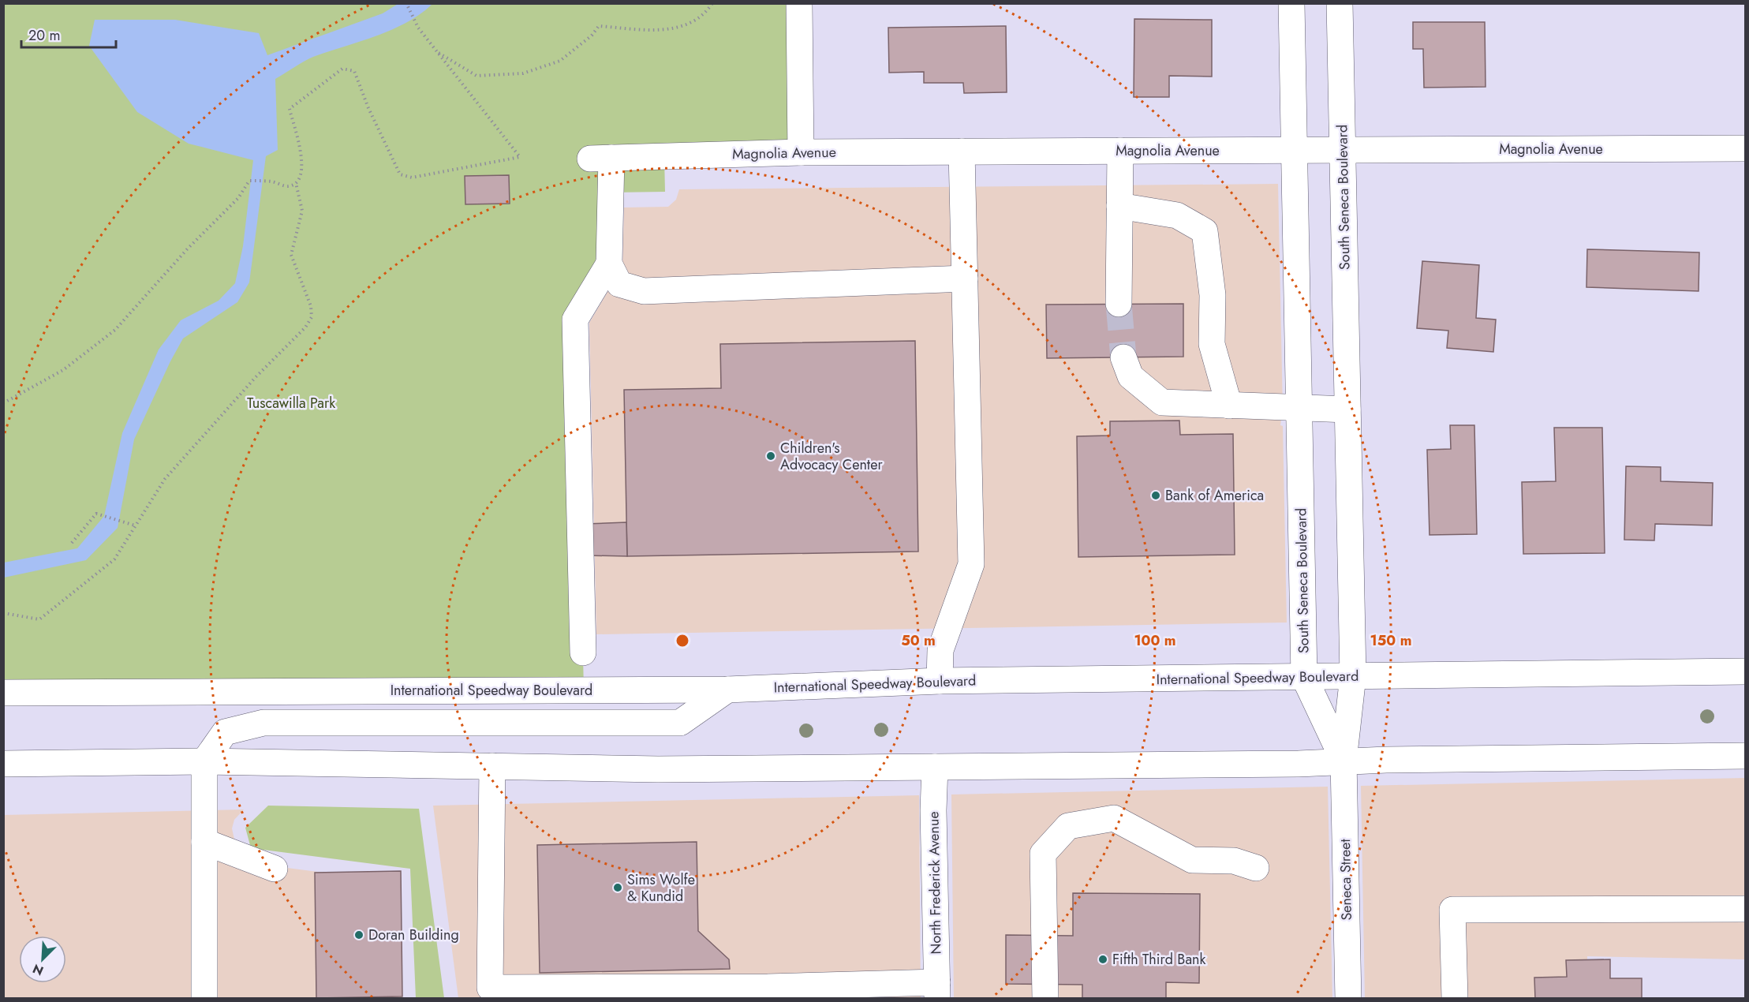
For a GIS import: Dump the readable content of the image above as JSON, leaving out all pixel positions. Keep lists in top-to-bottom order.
{
  "streets": {
    "main road": [
      "Magnolia Avenue",
      "South Seneca Boulevard",
      "International Speedway Boulevard",
      "Seneca Street",
      "North Frederick Avenue"
    ]
  },
  "crossings": [
    ["Magnolia Avenue", "South Seneca Boulevard"],
    ["South Seneca Boulevard", "International Speedway Boulevard"],
    ["South Seneca Boulevard", "Seneca Street"]
  ],
  "parks": ["Tuscawilla Park"],
  "places": [
    "Children's Advocacy Center",
    "Bank of America",
    "Sims Wolfe & Kundid",
    "Doran Building",
    "Fifth Third Bank"
  ],
  "scale_bar": "20 m",
  "north": "bottom left",
  "rings": ["50 m", "100 m", "150 m"]
}
